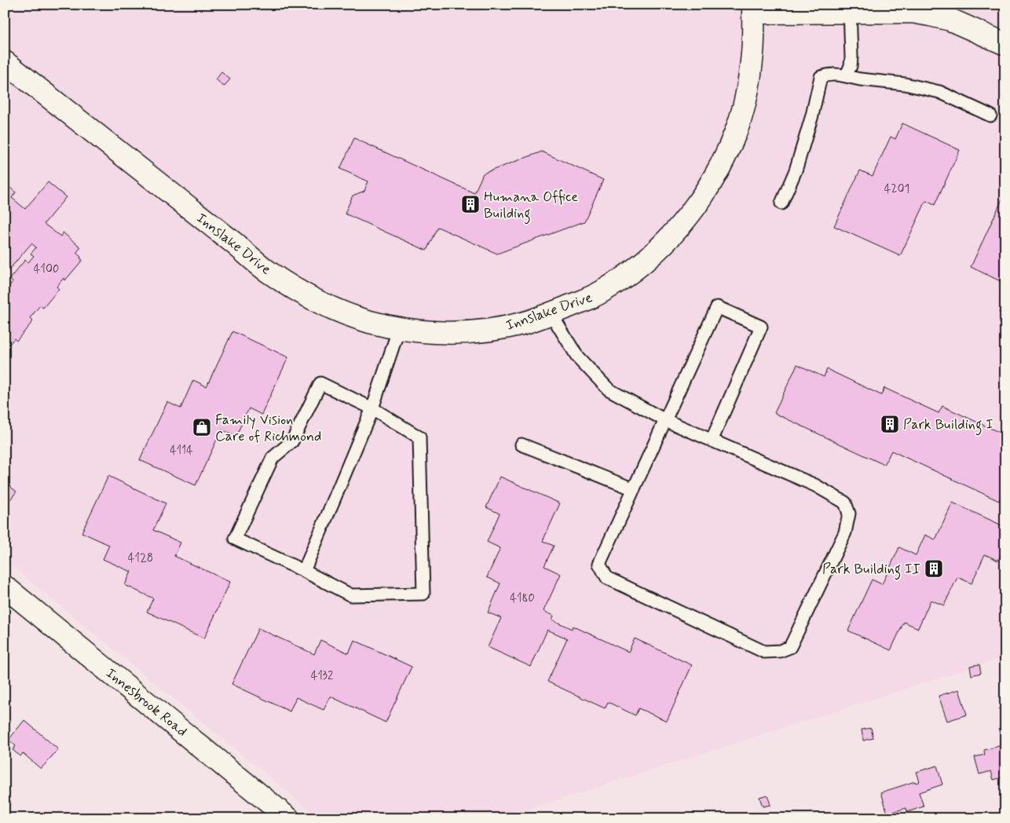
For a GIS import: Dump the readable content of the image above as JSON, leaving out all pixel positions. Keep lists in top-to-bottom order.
{
  "streets": {
    "street": ["Innslake Drive", "Innesbrook Road"]
  },
  "places": {
    "building": ["Humana Office Building", "Park Building I", "Park Building II"],
    "shop": ["Family Vision Care of Richmond"]
  },
  "house_numbers": [
    "4201",
    "4100",
    "4114",
    "4128",
    "4180",
    "4132"
  ]
}
